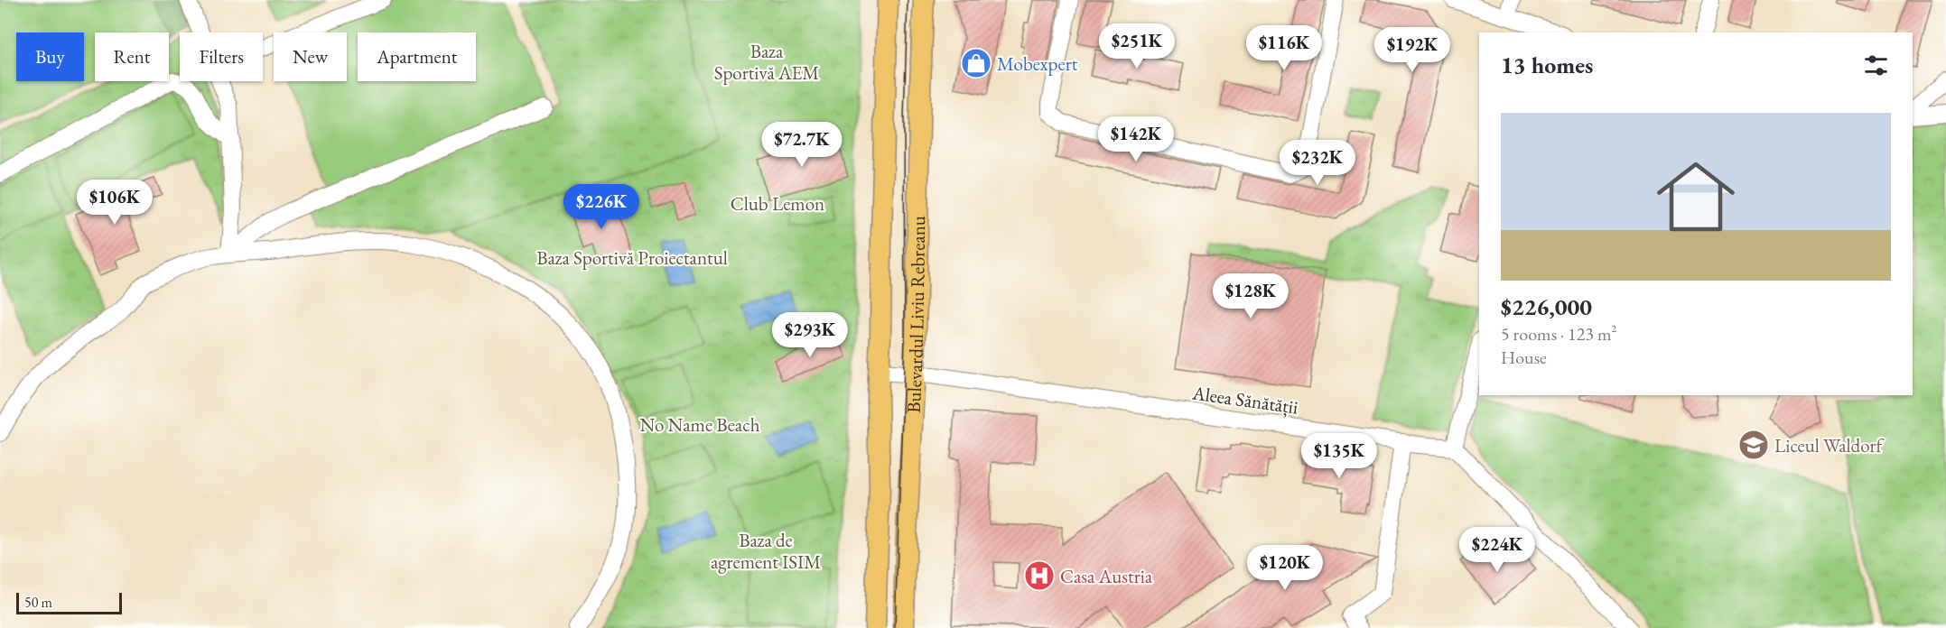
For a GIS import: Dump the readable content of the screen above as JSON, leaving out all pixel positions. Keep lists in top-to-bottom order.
{
  "streets": {
    "main road": ["Bulevardul Liviu Rebreanu"],
    "street": ["Aleea Sănătății"]
  },
  "crossings": [
    ["Bulevardul Liviu Rebreanu", "Aleea Sănătății"]
  ],
  "parks": [
    "Baza Sportivă AEM",
    "Club Lemon",
    "Baza Sportivă Proiectantul",
    "No Name Beach",
    "Baza de agrement ISIM"
  ],
  "places": {
    "shop": ["Mobexpert"],
    "school or university": ["Liceul Waldorf"],
    "hospital": ["Casa Austria"]
  },
  "scale_bar": "50 m",
  "page": {
    "price": [
      "$251K",
      "$116K",
      "$192K",
      "$142K",
      "$72.7K",
      "$232K",
      "$106K",
      "$226K",
      "$128K",
      "$293K",
      "$135K",
      "$224K",
      "$120K"
    ],
    "chip": [
      "Buy",
      "Rent",
      "Filters",
      "New",
      "Apartment"
    ],
    "heading": "13 homes",
    "list": [
      {
        "name": "$226,000",
        "note": "5 rooms · 123 m² · House"
      }
    ],
    "scale": "50 m"
  }
}
